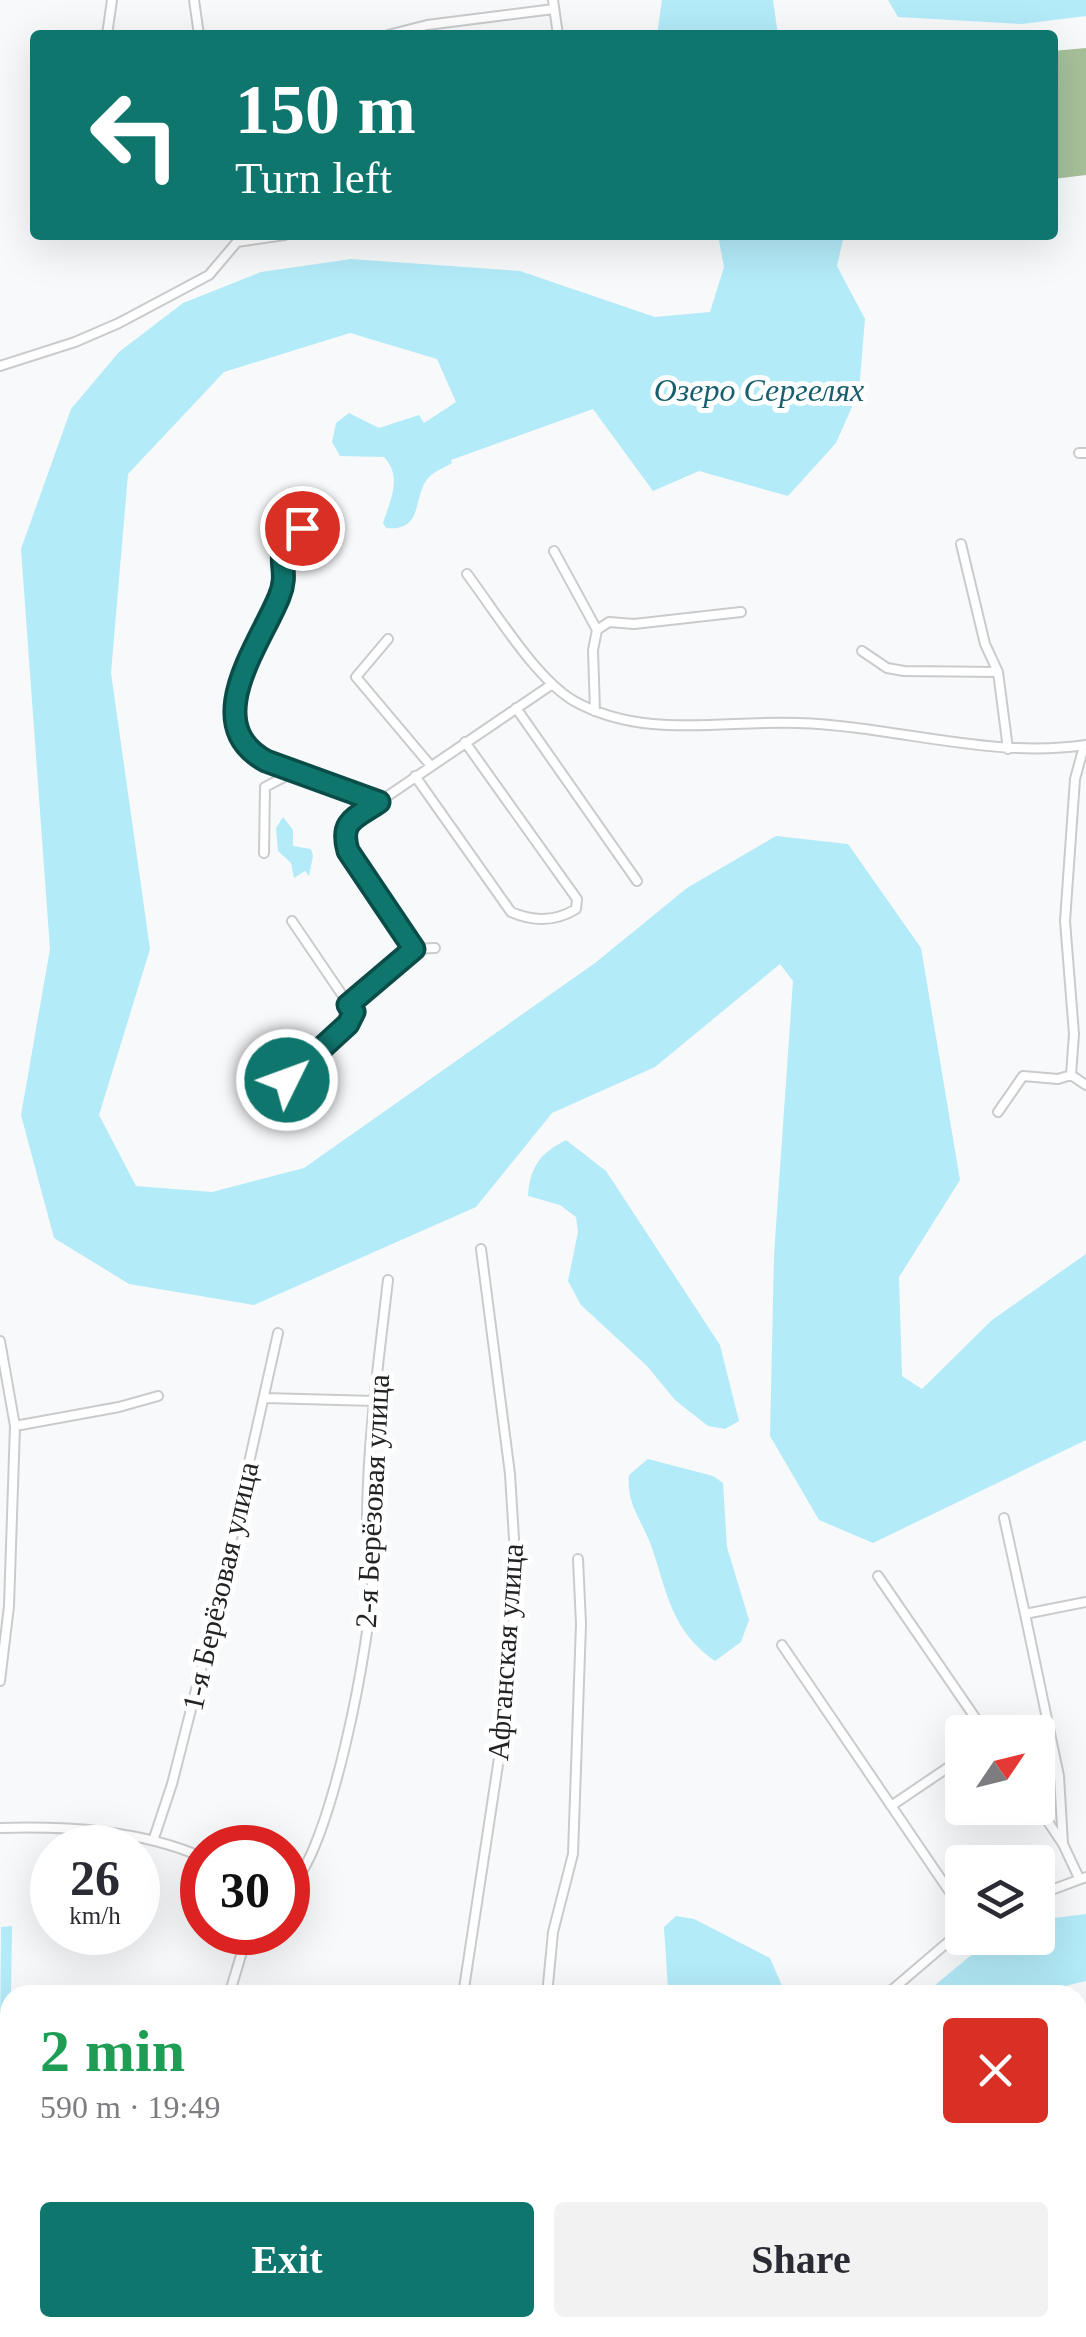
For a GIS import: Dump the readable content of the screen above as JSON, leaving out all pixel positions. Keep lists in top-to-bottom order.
{
  "streets": {
    "street": ["2-я Берёзовая улица", "1-я Берёзовая улица", "Афганская улица"]
  },
  "water": ["Озеро Сергелях"],
  "north": "top right",
  "page": {
    "turn": ["150 m", "Turn left"],
    "speed": "26 km/h",
    "limit": "30",
    "heading": ["2 min", "590 m · 19:49"],
    "buttons": ["Exit", "Share"]
  }
}
